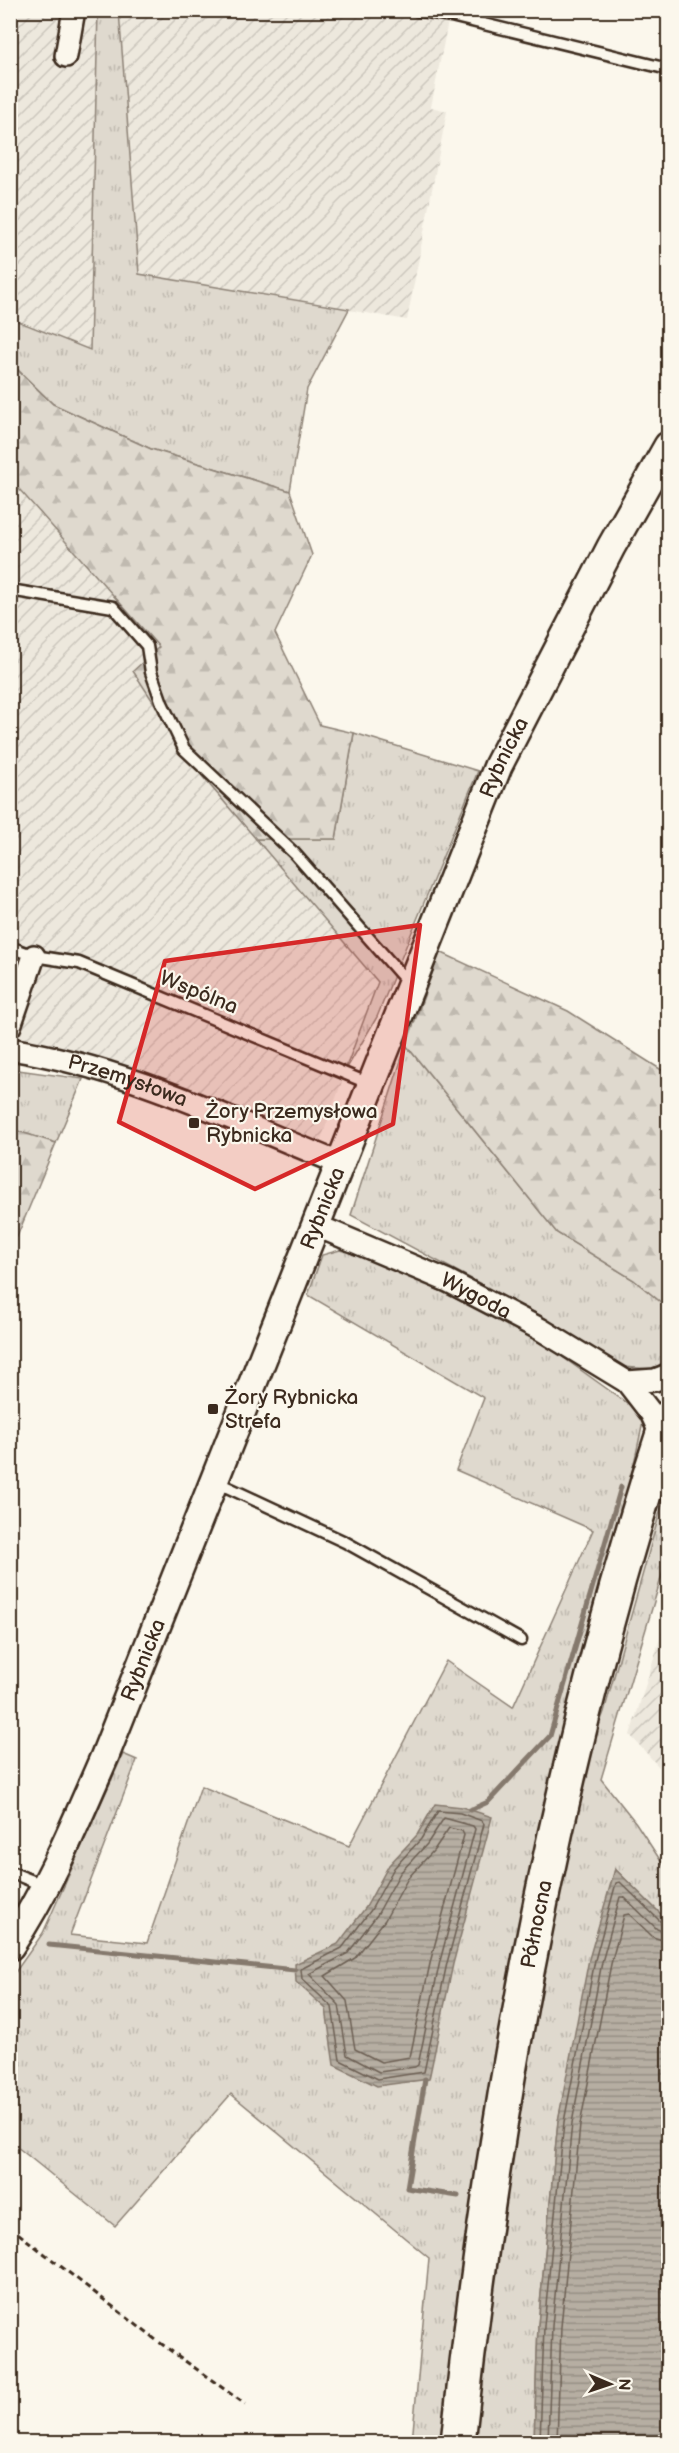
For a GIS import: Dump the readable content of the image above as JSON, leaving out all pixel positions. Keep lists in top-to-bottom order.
{
  "streets": {
    "main road": ["Północna"],
    "street": ["Rybnicka", "Przemysłowa", "Wygoda"],
    "lane": ["Wspólna"]
  },
  "crossings": [
    ["Rybnicka", "Wspólna"],
    ["Rybnicka", "Przemysłowa"],
    ["Rybnicka", "Wygoda"],
    ["Wygoda", "Północna"]
  ],
  "places": {
    "transit": ["Żory Przemysłowa Rybnicka", "Żory Rybnicka Strefa"]
  },
  "north": "right"
}
